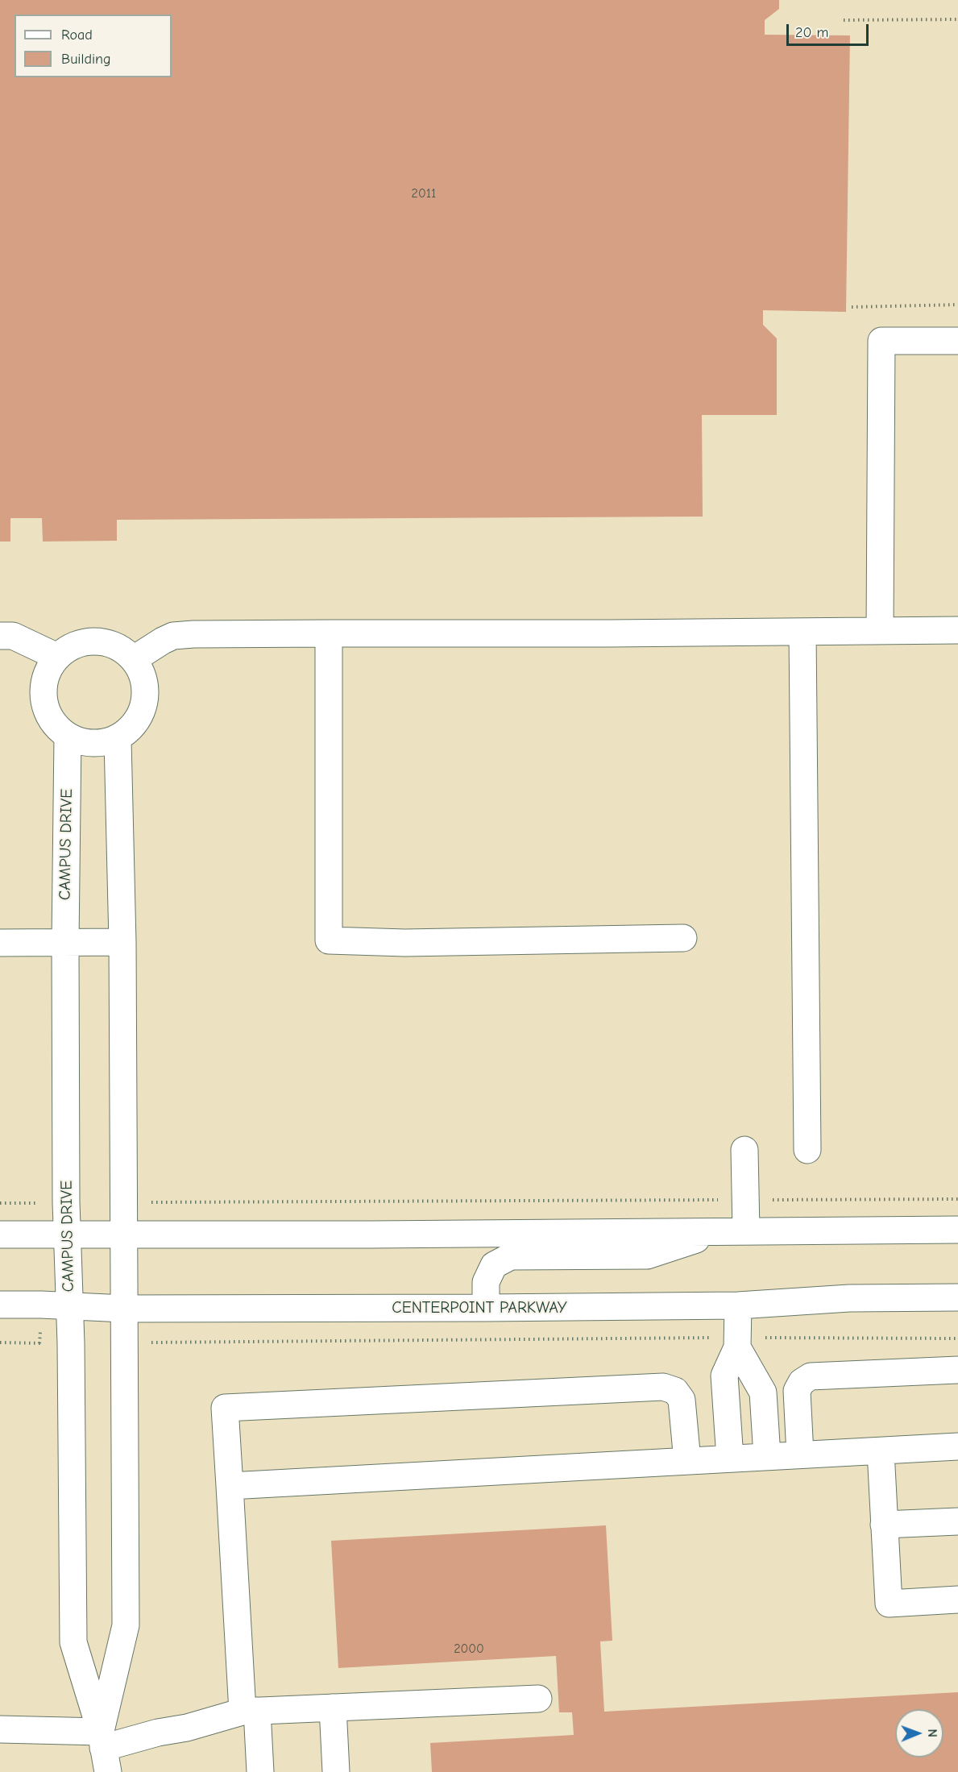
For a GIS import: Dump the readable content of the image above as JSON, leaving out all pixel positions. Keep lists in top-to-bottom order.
{
  "streets": {
    "street": ["CAMPUS DRIVE", "CENTERPOINT PARKWAY"]
  },
  "crossings": [
    ["CAMPUS DRIVE", "CENTERPOINT PARKWAY"]
  ],
  "house_numbers": ["2011", "2000"],
  "legend": ["Road", "Building"],
  "scale_bar": "20 m",
  "north": "right"
}
